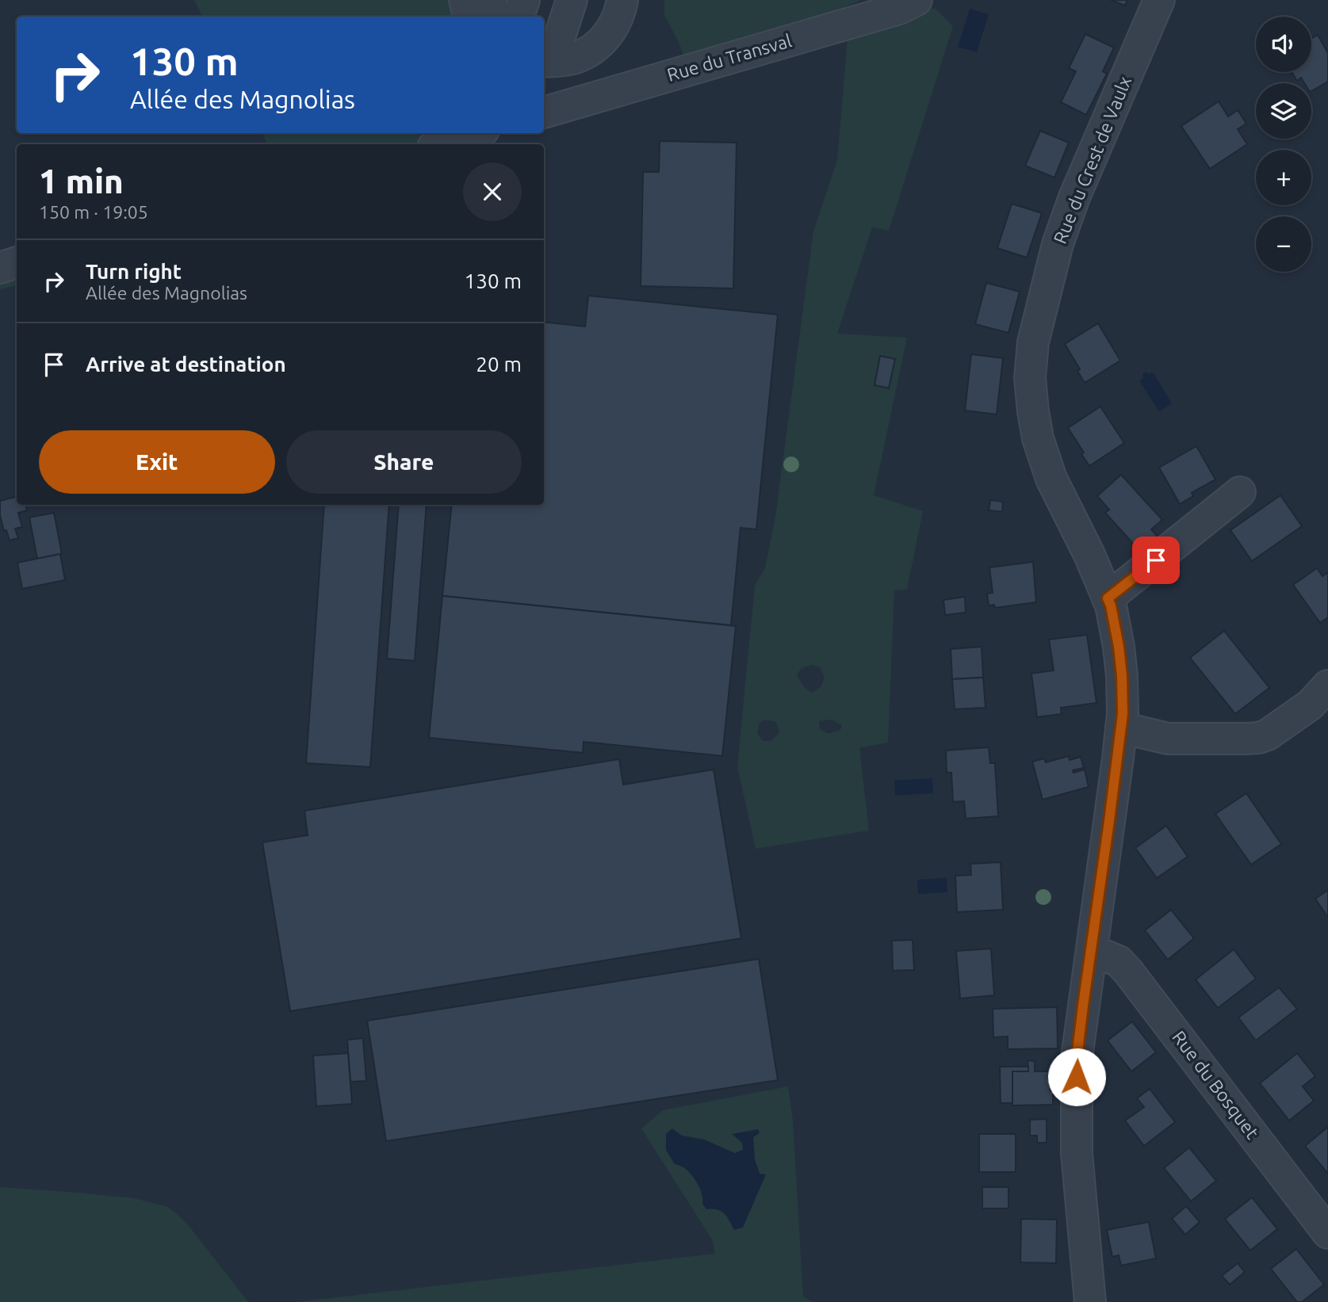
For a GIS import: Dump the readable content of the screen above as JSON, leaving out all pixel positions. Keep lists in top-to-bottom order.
{
  "streets": {
    "street": ["Rue du Transval", "Rue du Crest de Vaulx", "Rue du Bosquet"]
  },
  "crossings": [
    ["Rue du Crest de Vaulx", "Rue du Bosquet"]
  ],
  "page": {
    "map_buttons": ["+", "−"],
    "turn": ["130 m", "Allée des Magnolias"],
    "heading": ["1 min", "150 m · 19:05"],
    "list": [
      {
        "name": "Turn right",
        "note": "Allée des Magnolias",
        "value": "130 m"
      },
      {
        "name": "Arrive at destination",
        "value": "20 m"
      }
    ],
    "buttons": ["Exit", "Share"]
  }
}
